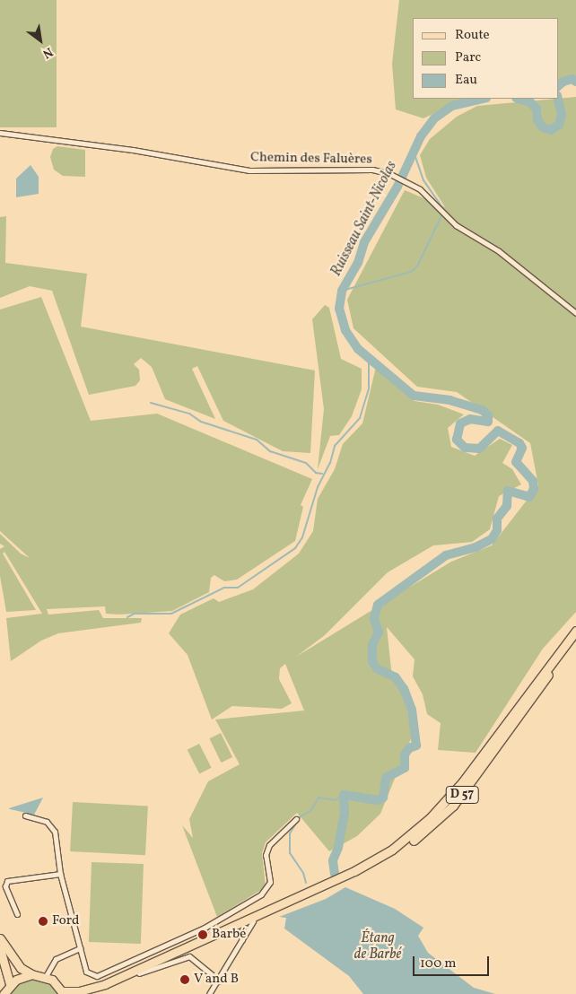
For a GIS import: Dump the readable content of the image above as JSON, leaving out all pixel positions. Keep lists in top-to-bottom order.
{
  "streets": {
    "main road": ["D 57"],
    "street": ["Chemin des Faluères"]
  },
  "water": ["Ruisseau Saint-Nicolas", "Étang de Barbé"],
  "places": ["Ford", "Barbé", "V and B"],
  "legend": ["Route", "Parc", "Eau"],
  "scale_bar": "100 m",
  "north": "bottom right"
}
